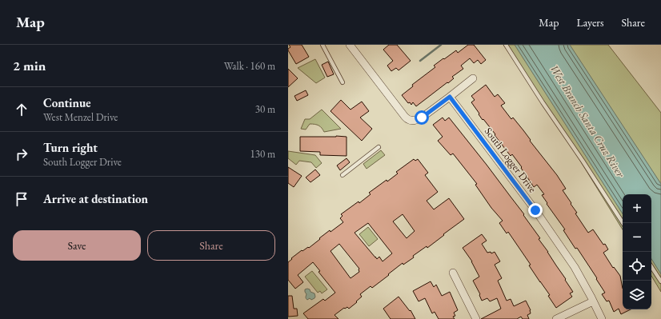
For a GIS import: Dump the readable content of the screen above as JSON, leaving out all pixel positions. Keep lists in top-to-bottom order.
{
  "streets": {
    "street": ["South Logger Drive"]
  },
  "water": ["West Branch Santa Cruz River"],
  "page": {
    "header": "Map",
    "nav": ["Map", "Layers", "Share"],
    "heading": ["2 min", "Walk · 160 m"],
    "list": [
      ["Continue", "West Menzel Drive", "30 m"],
      ["Turn right", "South Logger Drive", "130 m"],
      "Arrive at destination"
    ],
    "map_buttons": ["+", "−"],
    "buttons": ["Save", "Share"]
  }
}
